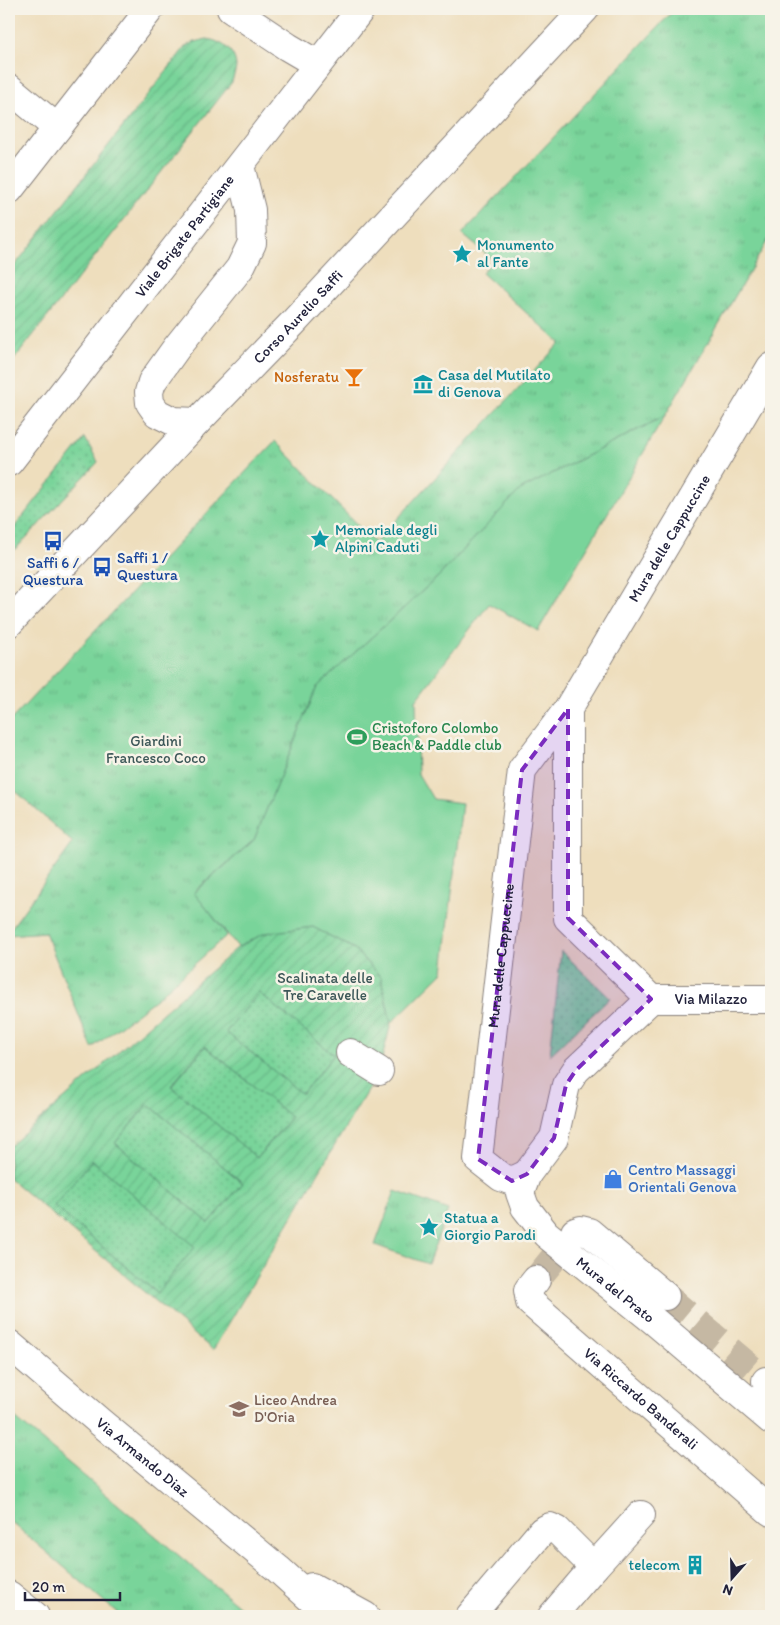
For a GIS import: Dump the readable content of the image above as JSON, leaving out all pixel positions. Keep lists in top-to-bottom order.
{
  "streets": {
    "street": [
      "Viale Brigate Partigiane",
      "Corso Aurelio Saffi",
      "Mura delle Cappuccine",
      "Via Milazzo",
      "Mura del Prato",
      "Via Riccardo Banderali",
      "Via Armando Diaz"
    ]
  },
  "crossings": [
    ["Mura delle Cappuccine", "Mura del Prato"],
    ["Via Milazzo", "Mura del Prato"]
  ],
  "parks": ["Giardini Francesco Coco", "Scalinata delle Tre Caravelle"],
  "places": {
    "place": ["Monumento al Fante", "Memoriale degli Alpini Caduti", "Statua a Giorgio Parodi"],
    "bar": ["Nosferatu"],
    "museum": ["Casa del Mutilato di Genova"],
    "bus stop": ["Saffi 6 / Questura", "Saffi 1 / Questura"],
    "sports": ["Cristoforo Colombo Beach & Paddle club"],
    "shop": ["Centro Massaggi Orientali Genova"],
    "school or university": ["Liceo Andrea D'Oria"],
    "building": ["telecom"]
  },
  "scale_bar": "20 m",
  "north": "bottom"
}
